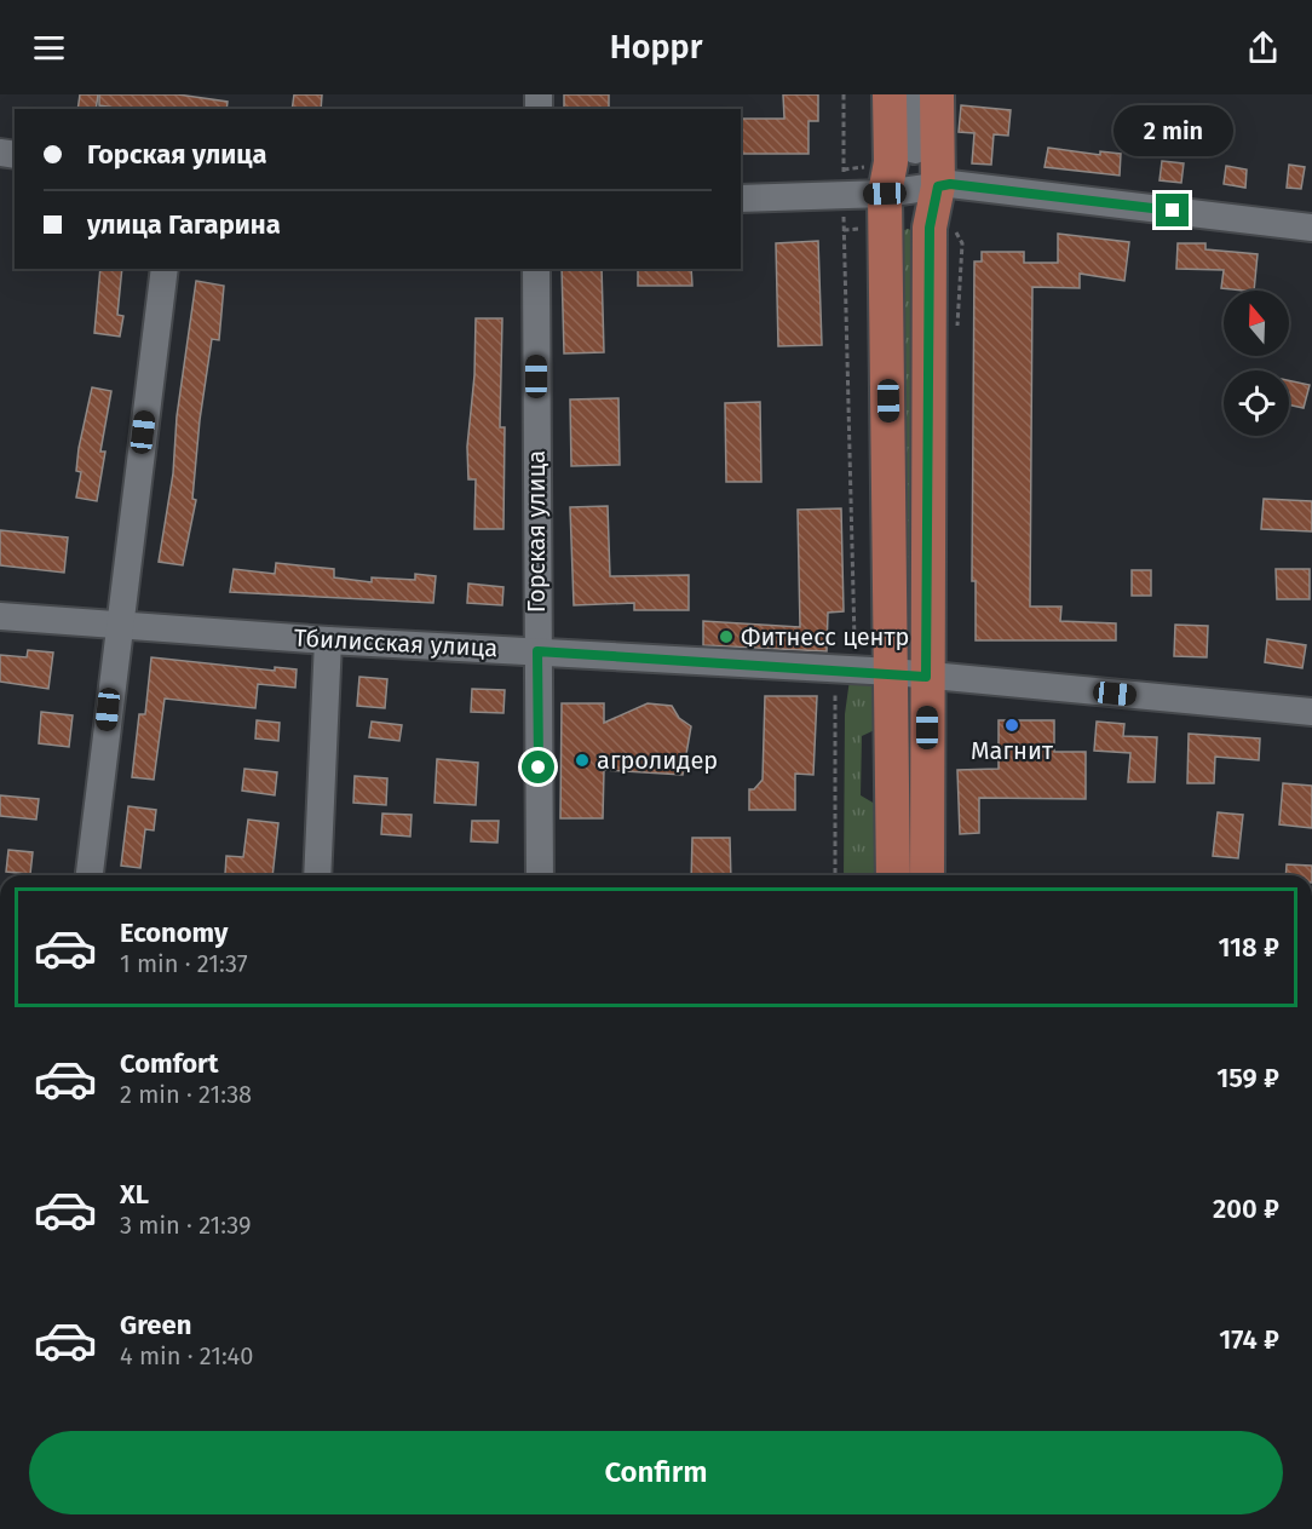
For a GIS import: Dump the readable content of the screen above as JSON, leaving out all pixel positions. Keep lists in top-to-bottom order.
{
  "streets": {
    "street": ["Горская улица", "Тбилисская улица"]
  },
  "crossings": [
    ["Горская улица", "Тбилисская улица"]
  ],
  "places": ["Фитнесс центр", "Магнит", "агролидер"],
  "north": "top",
  "page": {
    "header": "Hoppr",
    "bubble": "2 min",
    "banner": ["Горская улица", "улица Гагарина"],
    "list": [
      {
        "name": "Economy",
        "note": "1 min · 21:37",
        "value": "118 ₽"
      },
      {
        "name": "Comfort",
        "note": "2 min · 21:38",
        "value": "159 ₽"
      },
      {
        "name": "XL",
        "note": "3 min · 21:39",
        "value": "200 ₽"
      },
      {
        "name": "Green",
        "note": "4 min · 21:40",
        "value": "174 ₽"
      }
    ],
    "buttons": "Confirm"
  }
}
